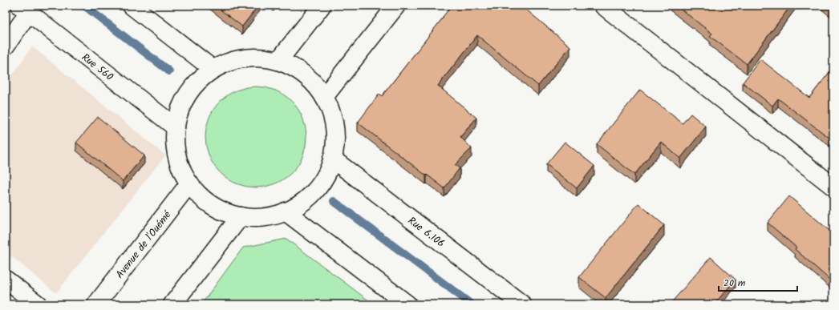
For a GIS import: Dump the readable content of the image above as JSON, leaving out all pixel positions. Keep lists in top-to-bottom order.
{
  "streets": {
    "main road": ["Rue 560", "Rue 6.106", "Avenue de l'Ouémé"]
  },
  "scale_bar": "20 m"
}
